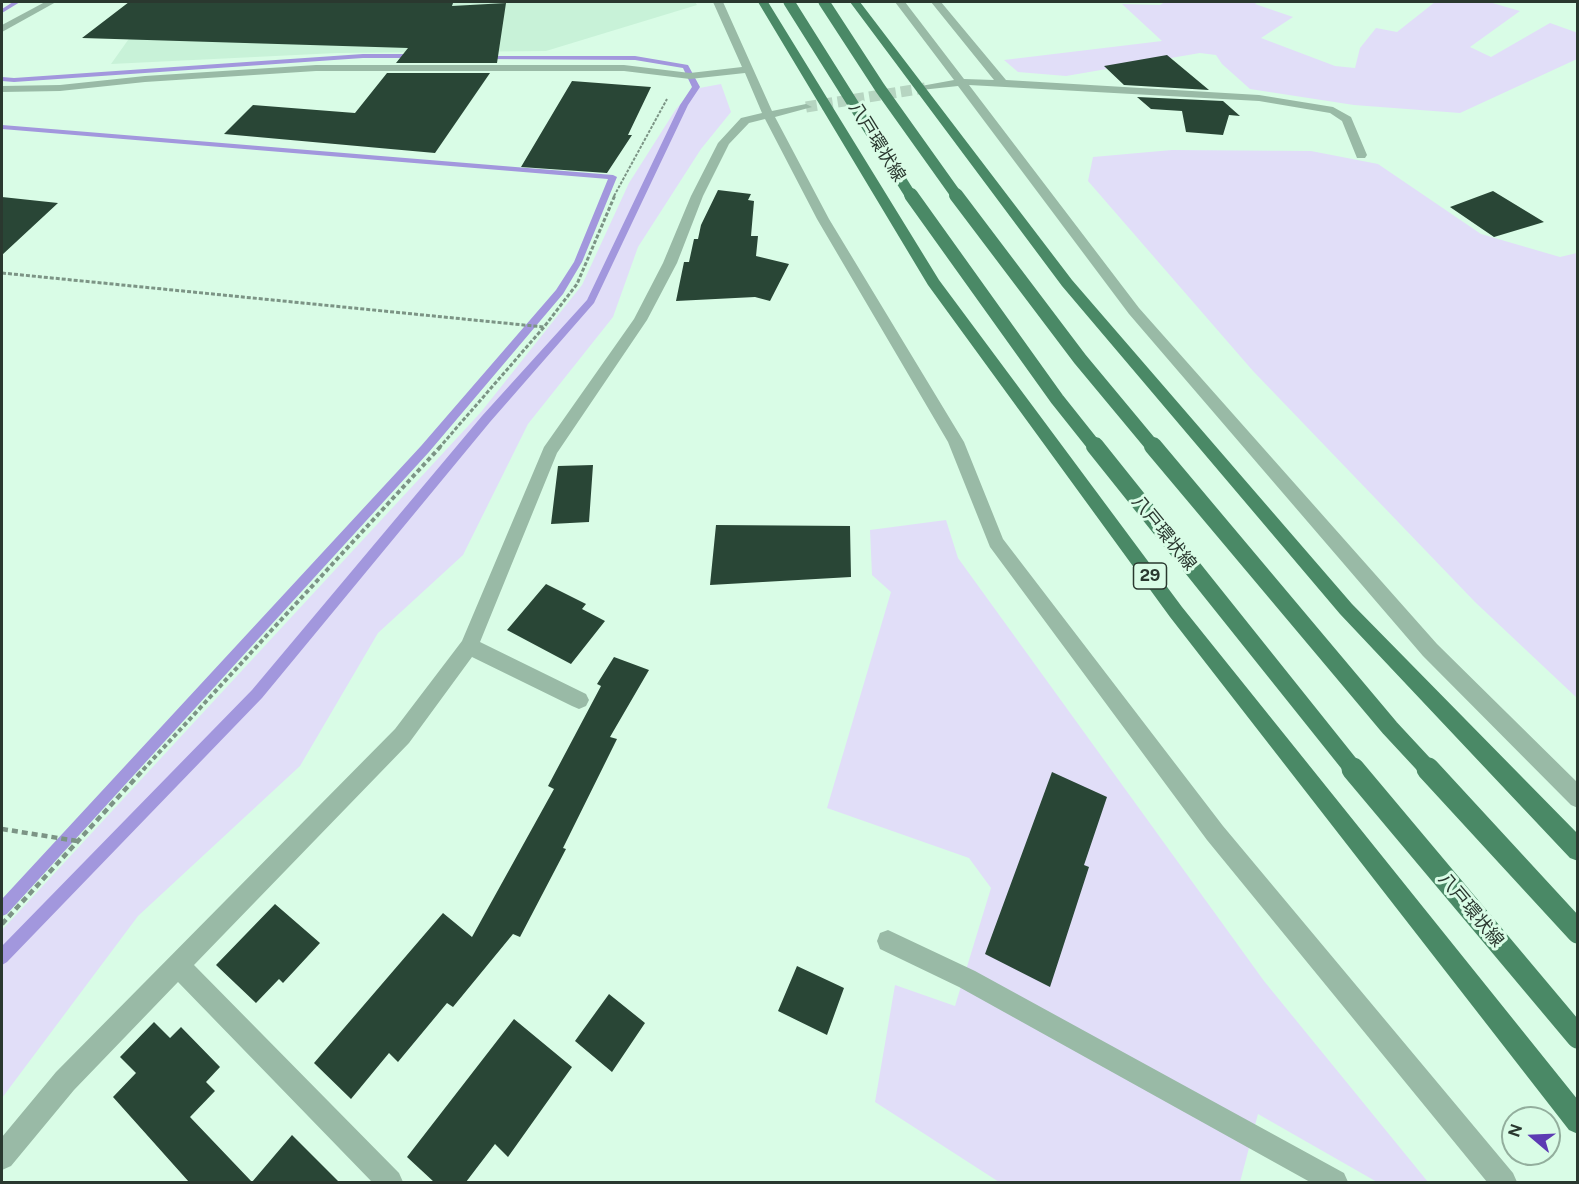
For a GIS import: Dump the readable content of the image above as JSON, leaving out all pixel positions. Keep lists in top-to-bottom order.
{
  "streets": {
    "main road": ["八戸環状線", "29"]
  },
  "north": "left"
}
